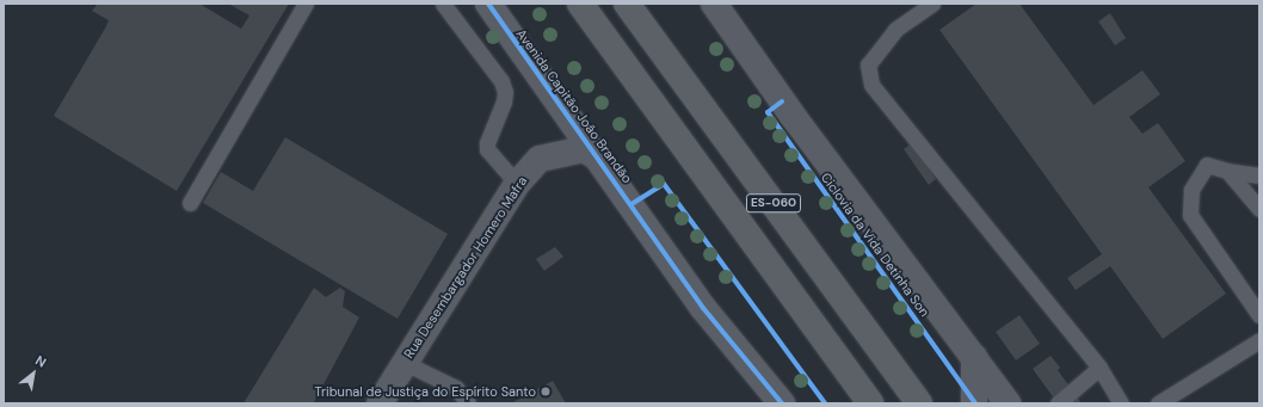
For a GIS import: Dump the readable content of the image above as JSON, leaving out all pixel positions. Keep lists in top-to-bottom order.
{
  "streets": {
    "main road": ["ES-060"],
    "street": ["Avenida Capitão João Brandão", "Rua Desembargador Homero Mafra"],
    "cycle path": ["Ciclovia da Vida Detinha Son"]
  },
  "crossings": [
    ["Avenida Capitão João Brandão", "Rua Desembargador Homero Mafra"]
  ],
  "places": ["Tribunal de Justiça do Espírito Santo"],
  "north": "top right"
}
